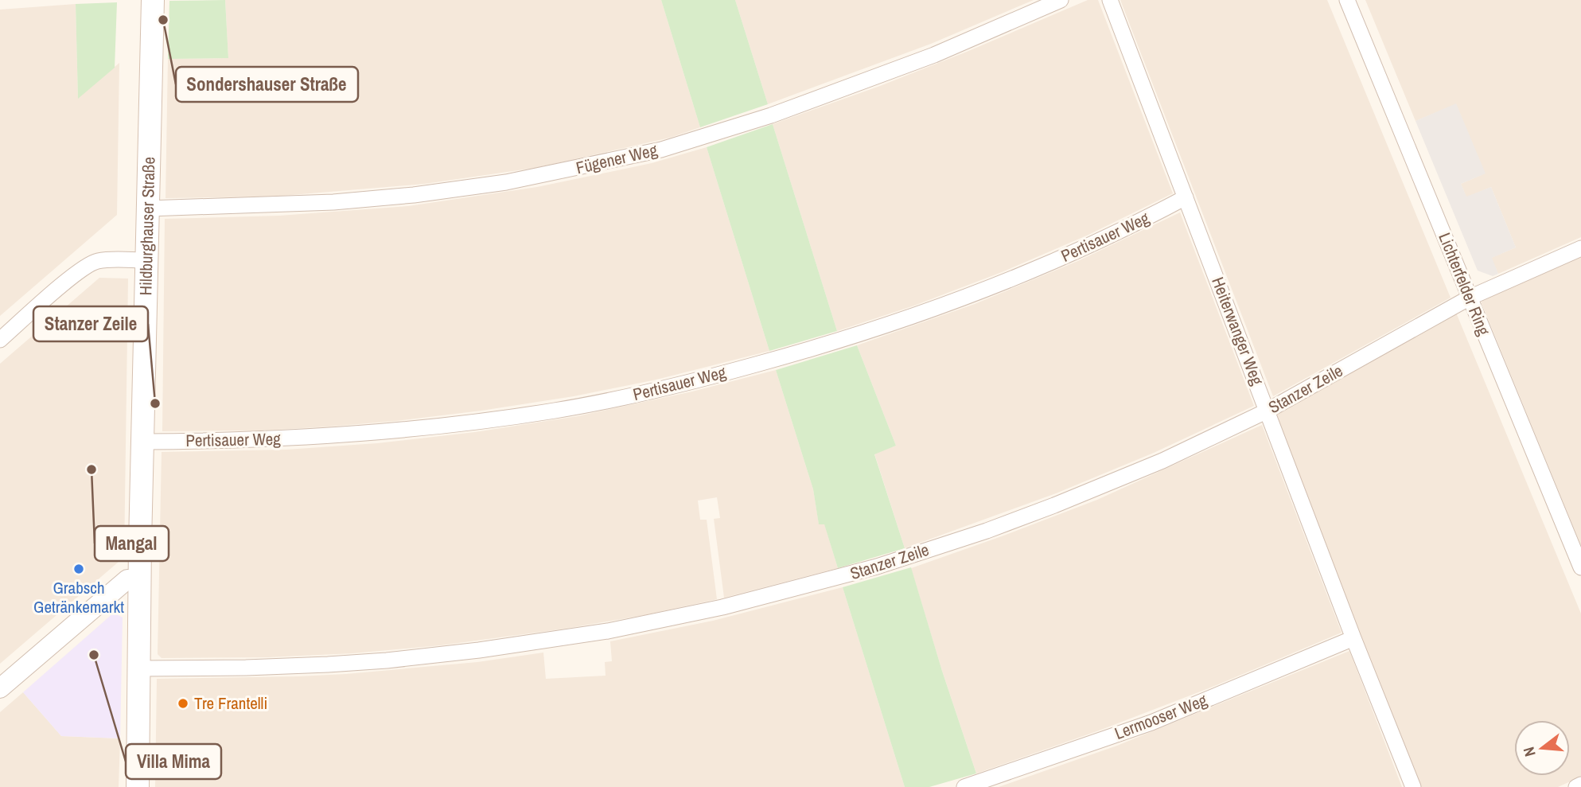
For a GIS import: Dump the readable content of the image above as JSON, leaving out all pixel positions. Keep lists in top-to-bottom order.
{
  "streets": {
    "main road": ["Hildburghauser Straße"],
    "street": [
      "Fügener Weg",
      "Pertisauer Weg",
      "Lichterfelder Ring",
      "Heiterwanger Weg",
      "Stanzer Zeile",
      "Lermooser Weg"
    ]
  },
  "crossings": [
    ["Fügener Weg", "Hildburghauser Straße"],
    ["Hildburghauser Straße", "Pertisauer Weg"],
    ["Hildburghauser Straße", "Stanzer Zeile"],
    ["Pertisauer Weg", "Heiterwanger Weg"],
    ["Lichterfelder Ring", "Stanzer Zeile"],
    ["Heiterwanger Weg", "Stanzer Zeile"],
    ["Heiterwanger Weg", "Lermooser Weg"]
  ],
  "places": [
    "Sondershauser Straße",
    "Stanzer Zeile",
    "Mangal",
    "Grabsch Getränkemarkt",
    "Villa Mima",
    "Tre Frantelli"
  ],
  "north": "left"
}
